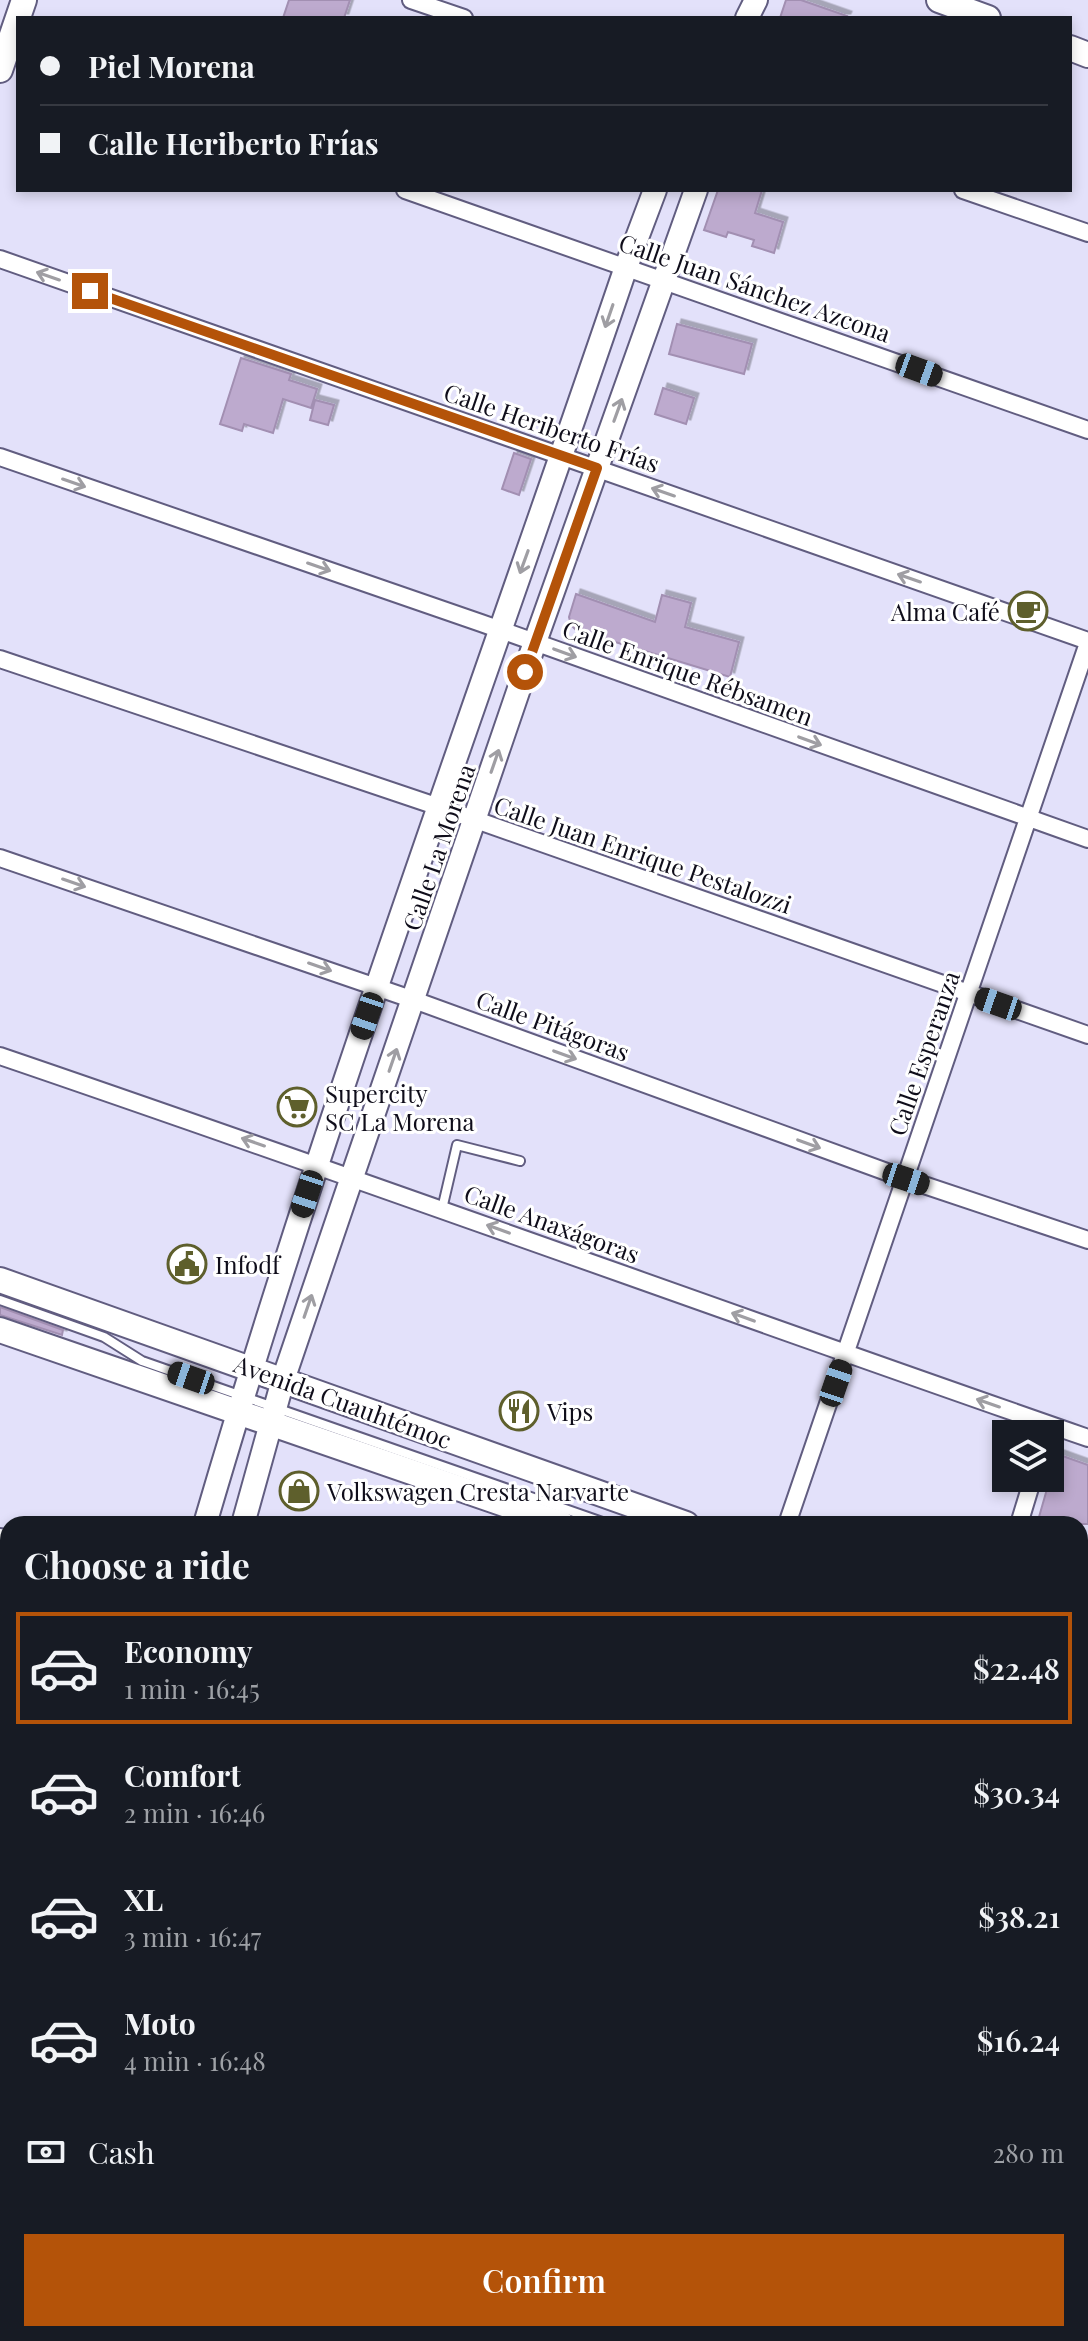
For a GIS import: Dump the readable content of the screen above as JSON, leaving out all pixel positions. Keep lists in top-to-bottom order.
{
  "streets": {
    "main road": ["Avenida Cuauhtémoc"],
    "street": [
      "Calle Juan Sánchez Azcona",
      "Calle Heriberto Frías",
      "Calle Enrique Rébsamen",
      "Calle La Morena",
      "Calle Juan Enrique Pestalozzi",
      "Calle Pitágoras",
      "Calle Esperanza",
      "Calle Anaxágoras"
    ]
  },
  "crossings": [
    ["Calle Juan Sánchez Azcona", "Calle La Morena"],
    ["Calle Heriberto Frías", "Calle La Morena"],
    ["Calle Heriberto Frías", "Calle Esperanza"],
    ["Calle Enrique Rébsamen", "Calle La Morena"],
    ["Calle Enrique Rébsamen", "Calle Esperanza"],
    ["Calle La Morena", "Calle Juan Enrique Pestalozzi"],
    ["Calle La Morena", "Calle Pitágoras"],
    ["Calle La Morena", "Calle Anaxágoras"],
    ["Calle La Morena", "Avenida Cuauhtémoc"],
    ["Calle Juan Enrique Pestalozzi", "Calle Esperanza"],
    ["Calle Pitágoras", "Calle Esperanza"],
    ["Calle Esperanza", "Calle Anaxágoras"]
  ],
  "one_way": [
    "Calle Heriberto Frías",
    "Calle Enrique Rébsamen",
    "Calle Pitágoras",
    "Calle Anaxágoras"
  ],
  "places": {
    "cafe": ["Alma Café"],
    "supermarket": ["Supercity SC La Morena"],
    "public building": ["Infodf"],
    "restaurant": ["Vips"],
    "shop": ["Volkswagen Cresta Narvarte"]
  },
  "page": {
    "banner": ["Piel Morena", "Calle Heriberto Frías"],
    "heading": "Choose a ride",
    "list": [
      {
        "name": "Economy",
        "note": "1 min · 16:45",
        "value": "$22.48"
      },
      {
        "name": "Comfort",
        "note": "2 min · 16:46",
        "value": "$30.34"
      },
      {
        "name": "XL",
        "note": "3 min · 16:47",
        "value": "$38.21"
      },
      {
        "name": "Moto",
        "note": "4 min · 16:48",
        "value": "$16.24"
      }
    ],
    "pay": ["Cash", "280 m"],
    "buttons": "Confirm"
  }
}
